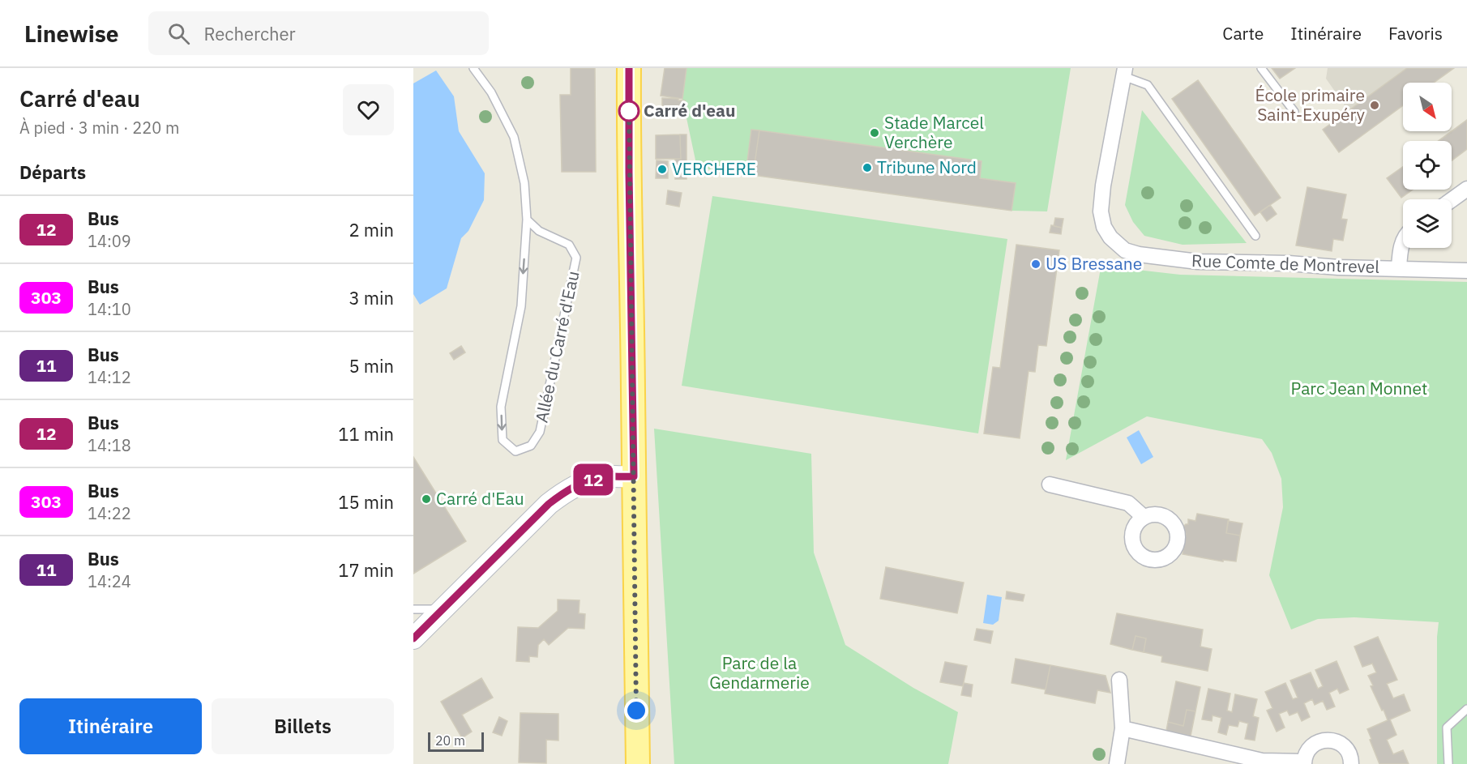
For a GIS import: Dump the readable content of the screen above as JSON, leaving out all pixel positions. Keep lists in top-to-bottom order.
{
  "streets": {
    "street": ["Rue Comte de Montrevel"],
    "lane": ["Allée du Carré d'Eau"]
  },
  "parks": ["Parc Jean Monnet", "Parc de la Gendarmerie"],
  "places": [
    "École primaire Saint-Exupéry",
    "Carré d'eau",
    "Stade Marcel Verchère",
    "Tribune Nord",
    "VERCHERE",
    "US Bressane",
    "Carré d'Eau"
  ],
  "lines": ["bus line 12"],
  "scale_bar": "20 m",
  "north": "bottom right",
  "page": {
    "header": "Linewise",
    "search": "Rechercher",
    "nav": ["Carte", "Itinéraire", "Favoris"],
    "heading": [
      ["Carré d'eau", "À pied · 3 min · 220 m"],
      "Départs"
    ],
    "on_map": "12",
    "list": [
      {
        "mark": "12",
        "name": "Bus",
        "note": "14:09",
        "value": "2 min"
      },
      {
        "mark": "303",
        "name": "Bus",
        "note": "14:10",
        "value": "3 min"
      },
      {
        "mark": "11",
        "name": "Bus",
        "note": "14:12",
        "value": "5 min"
      },
      {
        "mark": "12",
        "name": "Bus",
        "note": "14:18",
        "value": "11 min"
      },
      {
        "mark": "303",
        "name": "Bus",
        "note": "14:22",
        "value": "15 min"
      },
      {
        "mark": "11",
        "name": "Bus",
        "note": "14:24",
        "value": "17 min"
      }
    ],
    "buttons": ["Itinéraire", "Billets"],
    "scale": "20 m"
  }
}
